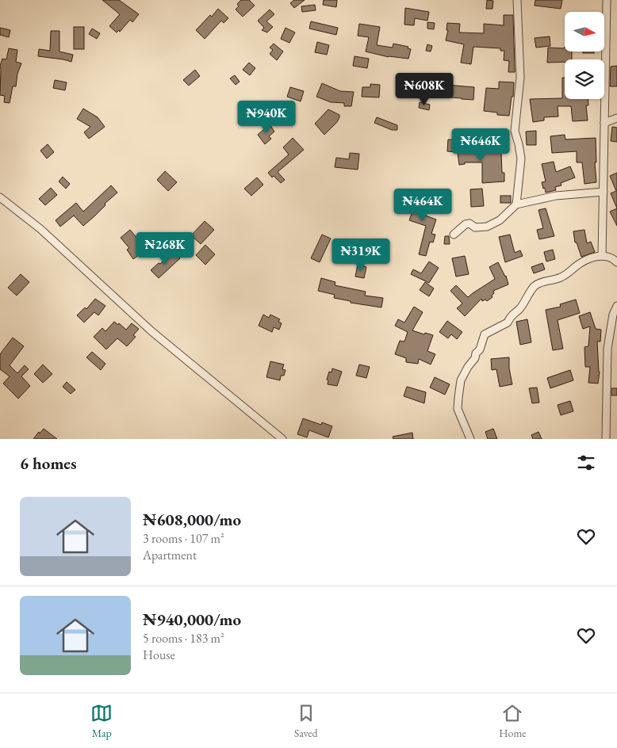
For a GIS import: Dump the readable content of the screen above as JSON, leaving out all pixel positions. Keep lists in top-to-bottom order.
{
  "north": "right",
  "page": {
    "price": [
      "₦608K",
      "₦940K",
      "₦646K",
      "₦464K",
      "₦268K",
      "₦319K"
    ],
    "heading": "6 homes",
    "list": [
      {
        "name": "₦608,000/mo",
        "note": "3 rooms · 107 m² · Apartment"
      },
      {
        "name": "₦940,000/mo",
        "note": "5 rooms · 183 m² · House"
      }
    ],
    "tabs": ["Map", "Saved", "Home"]
  }
}
